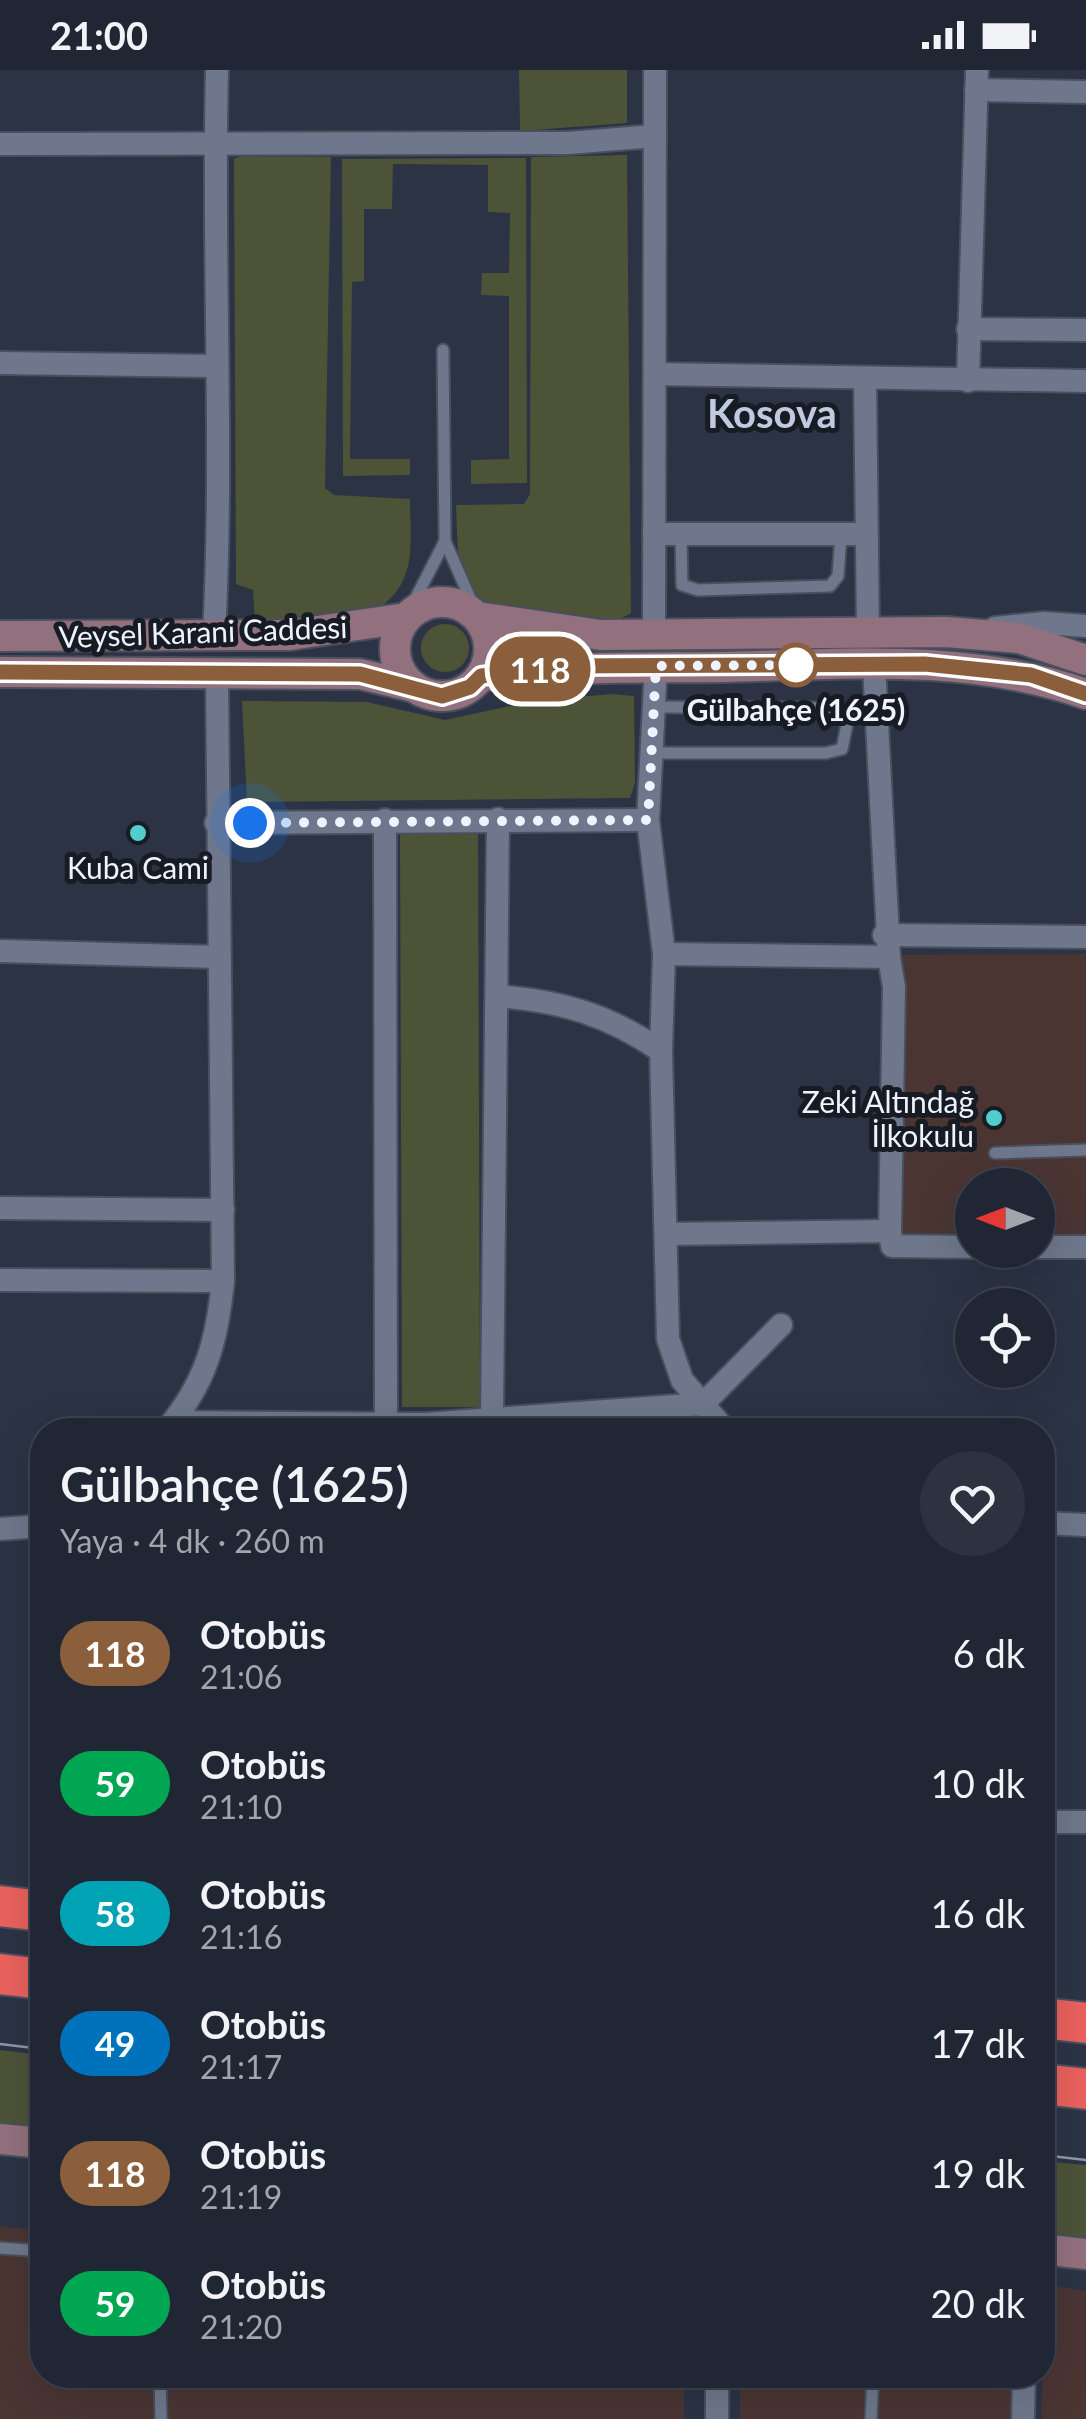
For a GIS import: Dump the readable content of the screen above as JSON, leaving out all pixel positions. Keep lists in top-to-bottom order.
{
  "streets": {
    "main road": ["Veysel Karani Caddesi"]
  },
  "districts": ["Kosova"],
  "places": ["Gülbahçe (1625)", "Kuba Cami", "Zeki Altındağ İlkokulu"],
  "lines": ["bus line 118"],
  "north": "left",
  "page": {
    "status": "21:00",
    "on_map": "118",
    "heading": ["Gülbahçe (1625)", "Yaya · 4 dk · 260 m"],
    "list": [
      {
        "mark": "118",
        "name": "Otobüs",
        "note": "21:06",
        "value": "6 dk"
      },
      {
        "mark": "59",
        "name": "Otobüs",
        "note": "21:10",
        "value": "10 dk"
      },
      {
        "mark": "58",
        "name": "Otobüs",
        "note": "21:16",
        "value": "16 dk"
      },
      {
        "mark": "49",
        "name": "Otobüs",
        "note": "21:17",
        "value": "17 dk"
      },
      {
        "mark": "118",
        "name": "Otobüs",
        "note": "21:19",
        "value": "19 dk"
      },
      {
        "mark": "59",
        "name": "Otobüs",
        "note": "21:20",
        "value": "20 dk"
      }
    ]
  }
}
